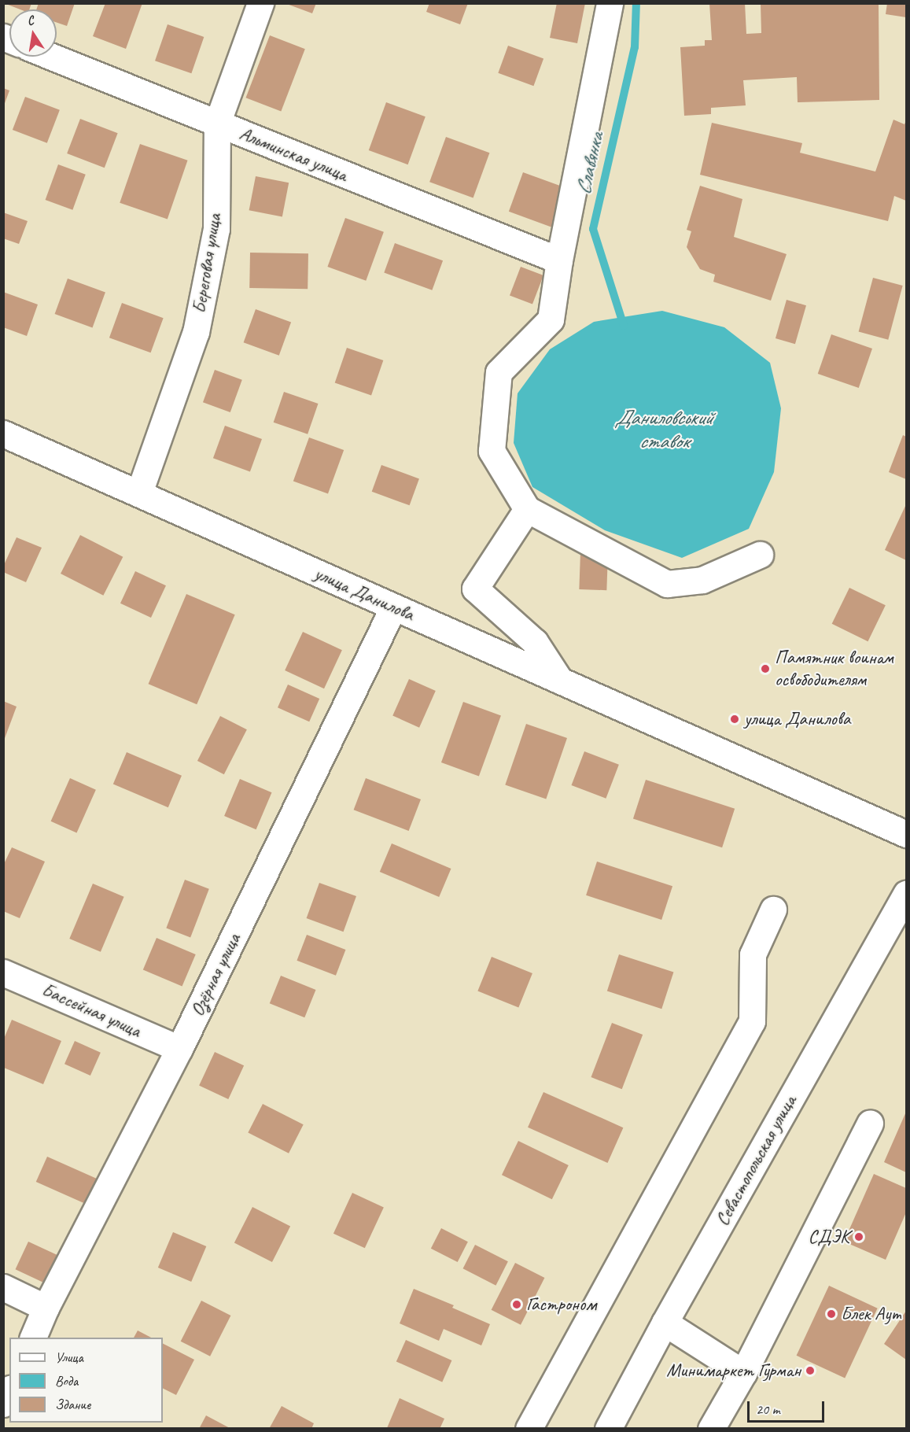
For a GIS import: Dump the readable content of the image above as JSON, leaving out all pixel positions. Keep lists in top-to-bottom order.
{
  "streets": {
    "street": [
      "Альминская улица",
      "Береговая улица",
      "улица Данилова",
      "Озёрная улица",
      "Бассейная улица",
      "Севастопольская улица"
    ]
  },
  "crossings": [
    ["Альминская улица", "Береговая улица"],
    ["Береговая улица", "улица Данилова"],
    ["улица Данилова", "Озёрная улица"],
    ["Озёрная улица", "Бассейная улица"]
  ],
  "water": ["Славянка", "Даниловський ставок"],
  "places": [
    "Памятник воинам освободителям",
    "улица Данилова",
    "СДЭК",
    "Гастроном",
    "Блек Аут",
    "Минимаркет Гурман"
  ],
  "legend": ["Улица", "Вода", "Здание"],
  "scale_bar": "20 m",
  "north": "top"
}
